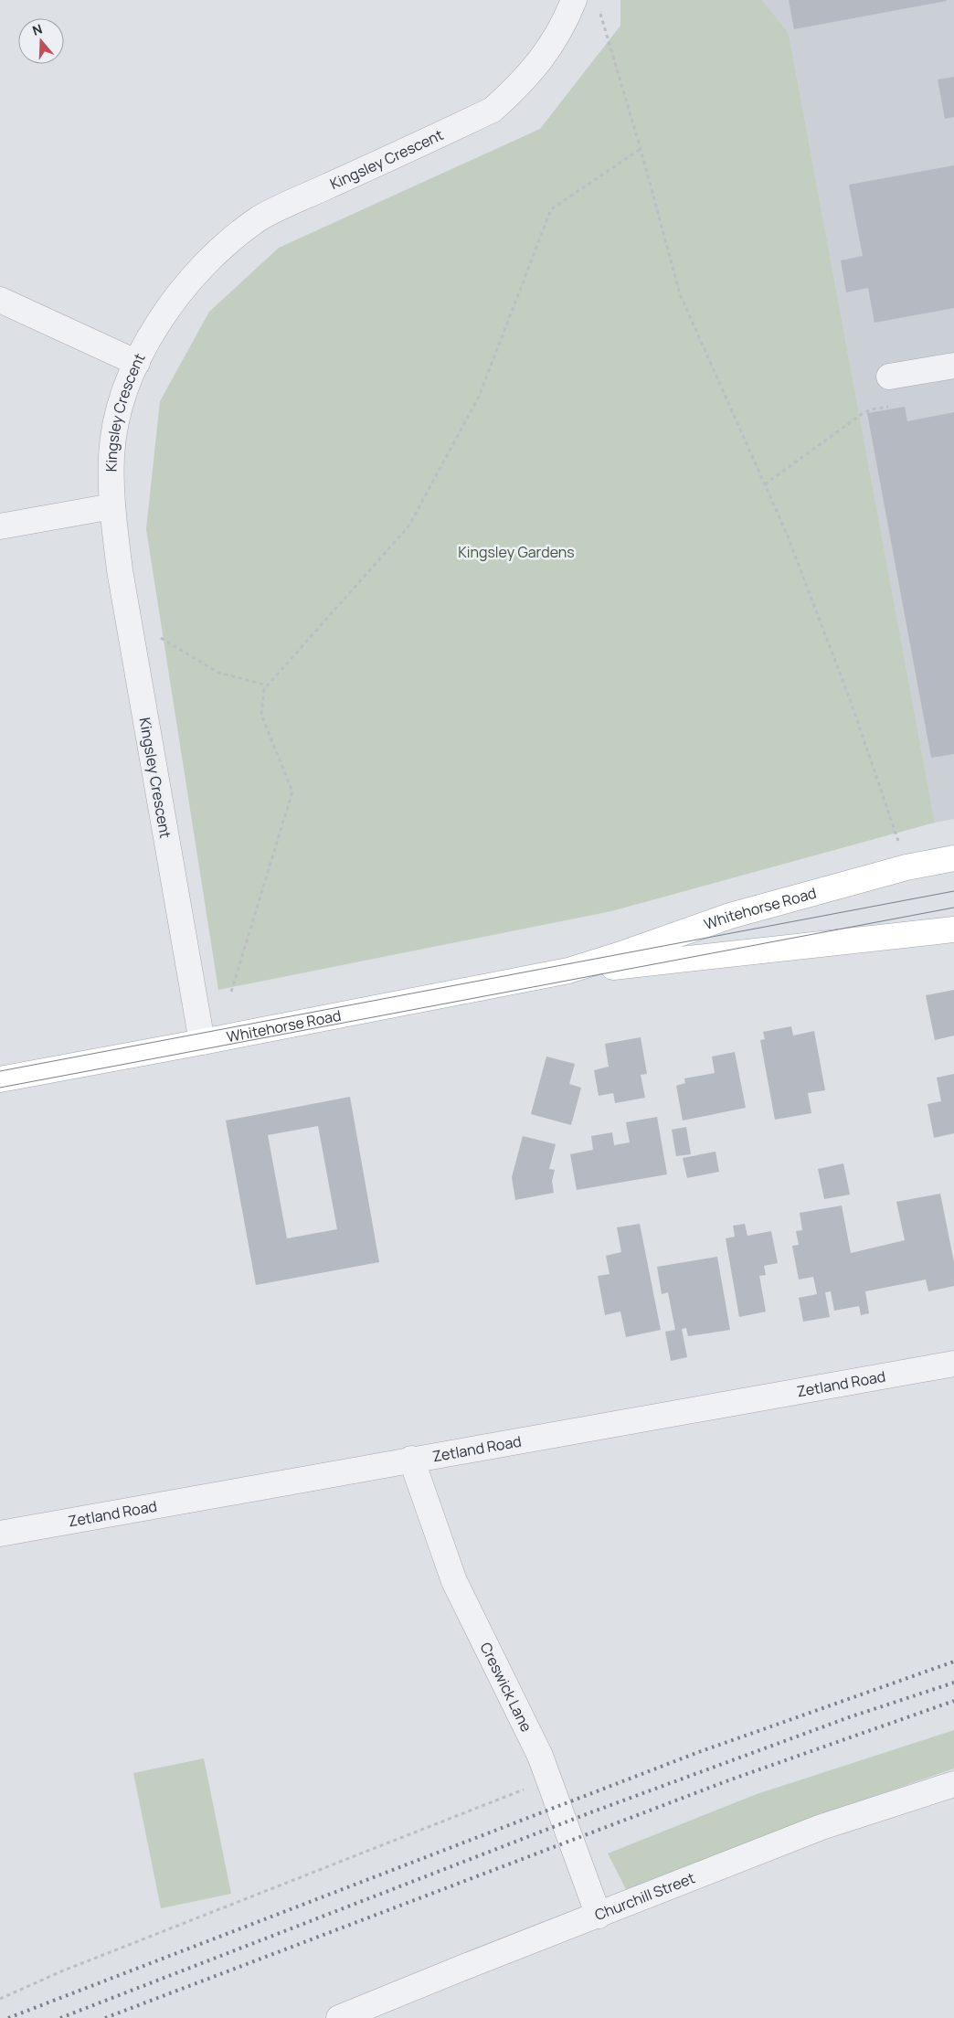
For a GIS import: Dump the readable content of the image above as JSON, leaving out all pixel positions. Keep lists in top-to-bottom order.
{
  "streets": {
    "main road": ["Whitehorse Road"],
    "street": [
      "Kingsley Crescent",
      "Zetland Road",
      "Creswick Lane",
      "Churchill Street"
    ]
  },
  "crossings": [
    ["Kingsley Crescent", "Whitehorse Road"],
    ["Zetland Road", "Creswick Lane"],
    ["Creswick Lane", "Churchill Street"]
  ],
  "parks": ["Kingsley Gardens"],
  "north": "top"
}
